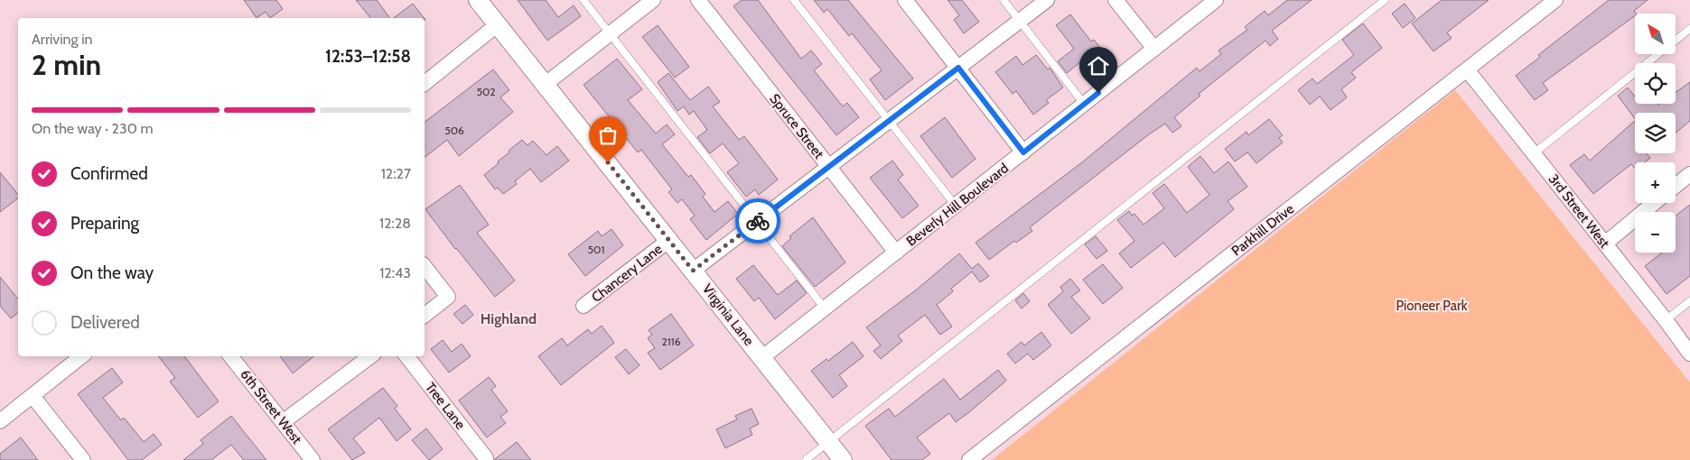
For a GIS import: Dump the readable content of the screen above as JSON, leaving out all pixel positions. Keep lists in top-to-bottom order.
{
  "streets": {
    "street": [
      "Spruce Street",
      "Beverly Hill Boulevard",
      "3rd Street West",
      "Parkhill Drive",
      "Chancery Lane",
      "Virginia Lane",
      "Tree Lane",
      "6th Street West"
    ]
  },
  "crossings": [
    ["Spruce Street", "Beverly Hill Boulevard"],
    ["Beverly Hill Boulevard", "Virginia Lane"],
    ["3rd Street West", "Parkhill Drive"],
    ["Chancery Lane", "Virginia Lane"]
  ],
  "districts": ["Highland"],
  "parks": ["Pioneer Park"],
  "house_numbers": [
    "502",
    "506",
    "501",
    "2116"
  ],
  "north": "top left",
  "page": {
    "map_buttons": ["+", "−"],
    "heading": ["2 min", "Arriving in", "12:53–12:58"],
    "bar": "On the way · 230 m",
    "list": [
      ["Confirmed", "12:27"],
      ["Preparing", "12:28"],
      ["On the way", "12:43"],
      "Delivered"
    ]
  }
}
